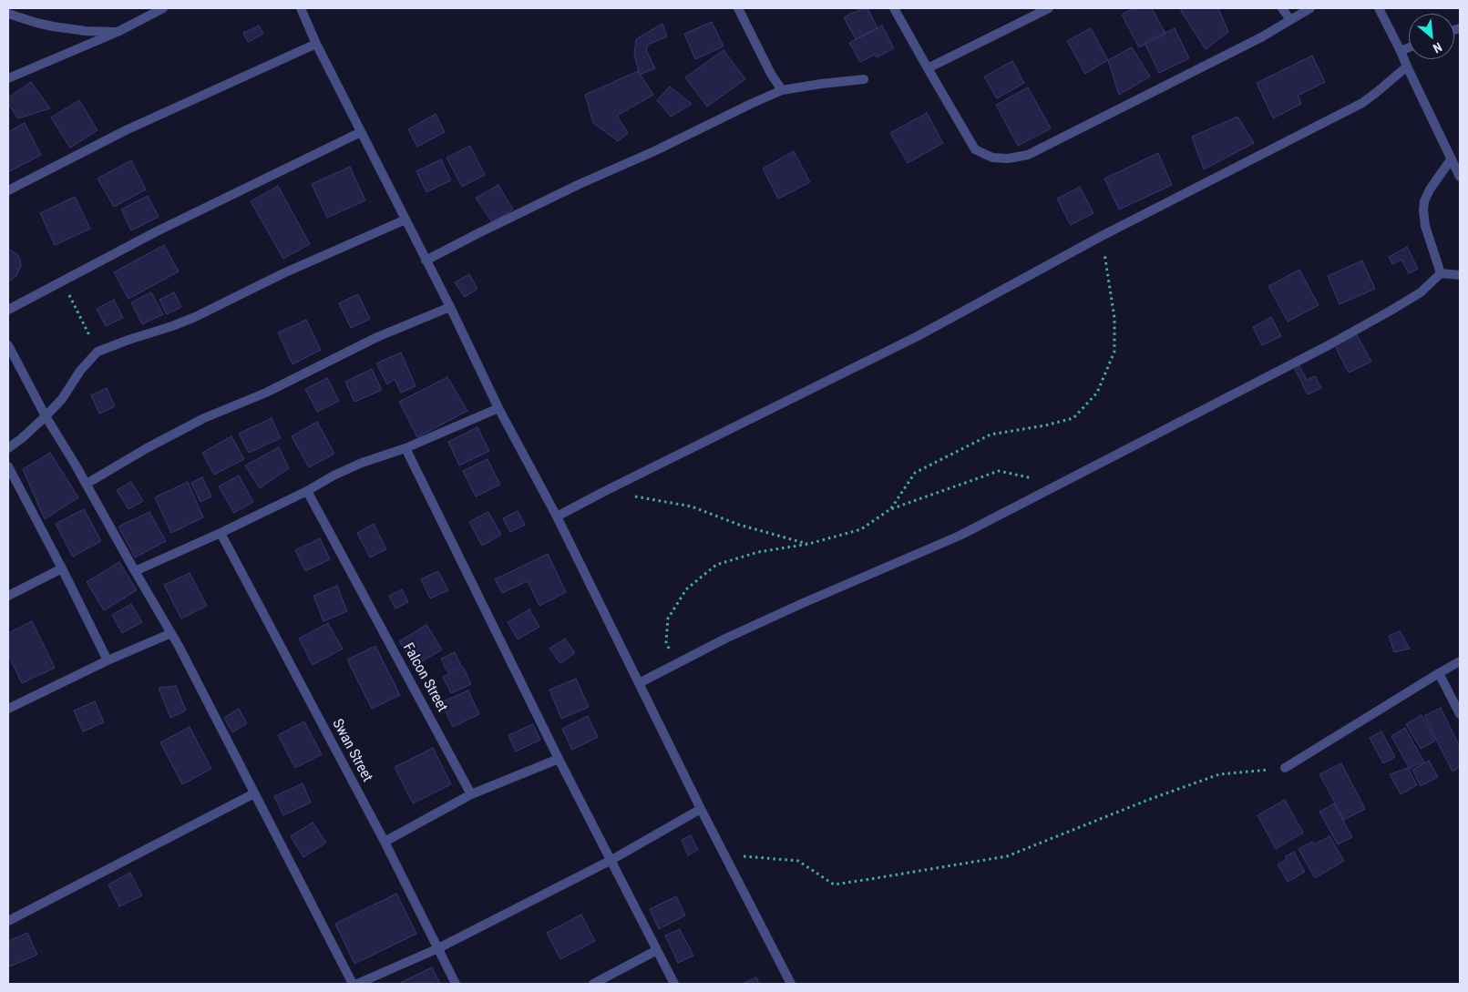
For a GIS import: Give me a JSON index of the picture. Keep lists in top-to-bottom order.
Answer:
{
  "streets": {
    "street": ["Falcon Street", "Swan Street"]
  },
  "north": "bottom right"
}
